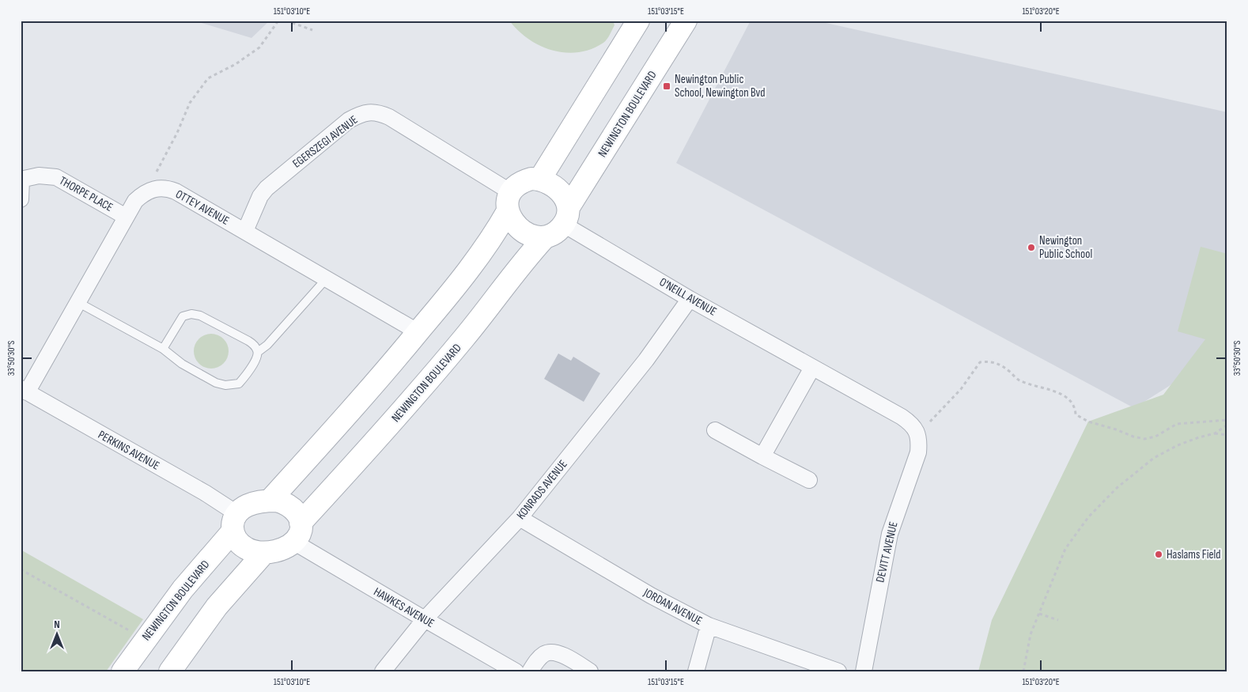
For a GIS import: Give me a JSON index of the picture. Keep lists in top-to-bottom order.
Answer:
{
  "streets": {
    "street": [
      "NEWINGTON BOULEVARD",
      "EGERSZEGI AVENUE",
      "THORPE PLACE",
      "OTTEY AVENUE",
      "O'NEILL AVENUE",
      "PERKINS AVENUE",
      "KONRADS AVENUE",
      "DEVITT AVENUE",
      "JORDAN AVENUE",
      "HAWKES AVENUE"
    ]
  },
  "crossings": [
    ["NEWINGTON BOULEVARD", "EGERSZEGI AVENUE"],
    ["NEWINGTON BOULEVARD", "O'NEILL AVENUE"],
    ["NEWINGTON BOULEVARD", "PERKINS AVENUE"],
    ["NEWINGTON BOULEVARD", "HAWKES AVENUE"],
    ["EGERSZEGI AVENUE", "OTTEY AVENUE"],
    ["EGERSZEGI AVENUE", "O'NEILL AVENUE"],
    ["O'NEILL AVENUE", "KONRADS AVENUE"],
    ["O'NEILL AVENUE", "DEVITT AVENUE"],
    ["PERKINS AVENUE", "HAWKES AVENUE"],
    ["KONRADS AVENUE", "JORDAN AVENUE"],
    ["KONRADS AVENUE", "HAWKES AVENUE"]
  ],
  "places": {
    "transit": ["Newington Public School, Newington Bvd"],
    "other": ["Newington Public School", "Haslams Field"]
  },
  "north": "top",
  "coordinates": [
    "151°03'10\"E",
    "151°03'15\"E",
    "151°03'20\"E",
    "33°50'30\"S"
  ]
}
